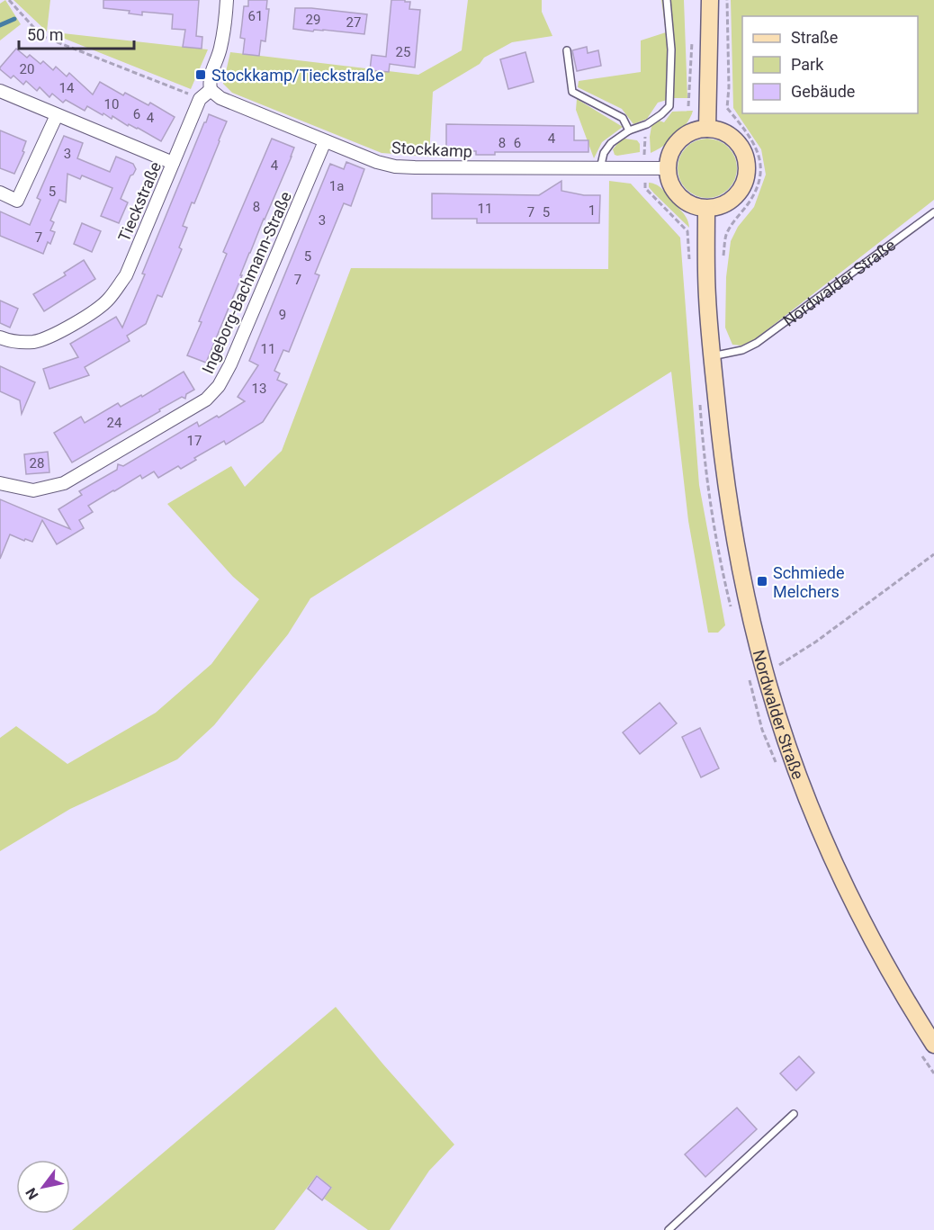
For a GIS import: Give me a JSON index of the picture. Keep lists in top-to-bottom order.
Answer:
{
  "streets": {
    "main road": ["Nordwalder Straße"],
    "street": ["Stockkamp", "Tieckstraße", "Ingeborg-Bachmann-Straße"]
  },
  "crossings": [
    ["Stockkamp", "Tieckstraße"],
    ["Stockkamp", "Ingeborg-Bachmann-Straße"],
    ["Stockkamp", "Nordwalder Straße"]
  ],
  "places": {
    "transit": ["Stockkamp/Tieckstraße", "Schmiede Melchers"]
  },
  "house_numbers": [
    "61",
    "29",
    "27",
    "25",
    "20",
    "14",
    "10",
    "6",
    "4",
    "4",
    "8",
    "6",
    "3",
    "4",
    "1a",
    "5",
    "8",
    "11",
    "1",
    "7",
    "5",
    "3",
    "7",
    "5",
    "7",
    "9",
    "11",
    "13",
    "24",
    "17",
    "28"
  ],
  "legend": ["Straße", "Park", "Gebäude"],
  "scale_bar": "50 m",
  "north": "bottom left"
}
